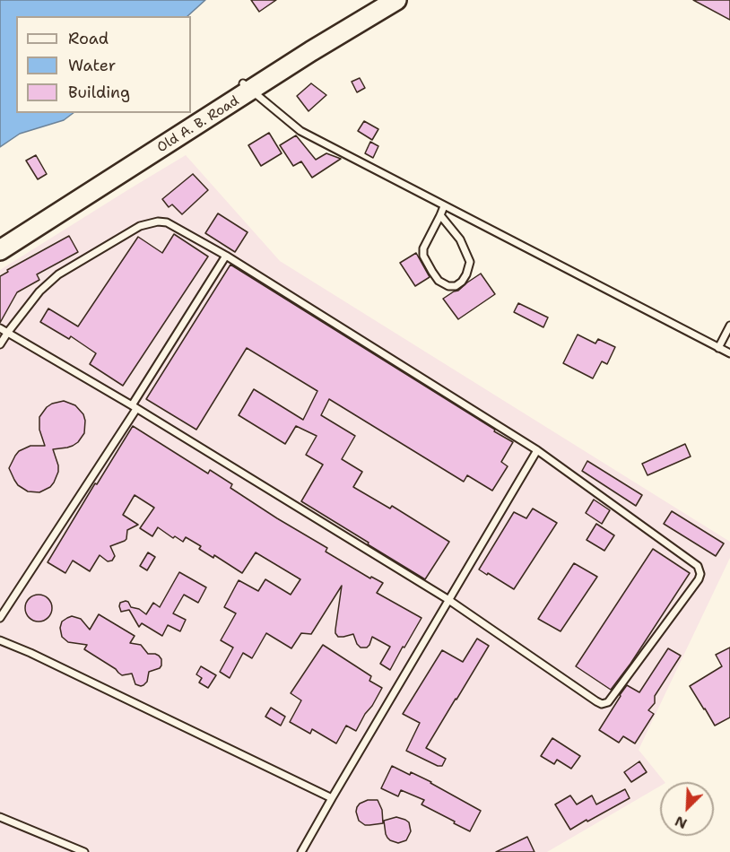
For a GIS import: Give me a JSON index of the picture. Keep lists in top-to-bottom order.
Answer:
{
  "streets": {
    "main road": ["Old A. B. Road"]
  },
  "legend": ["Road", "Water", "Building"],
  "north": "bottom left"
}
